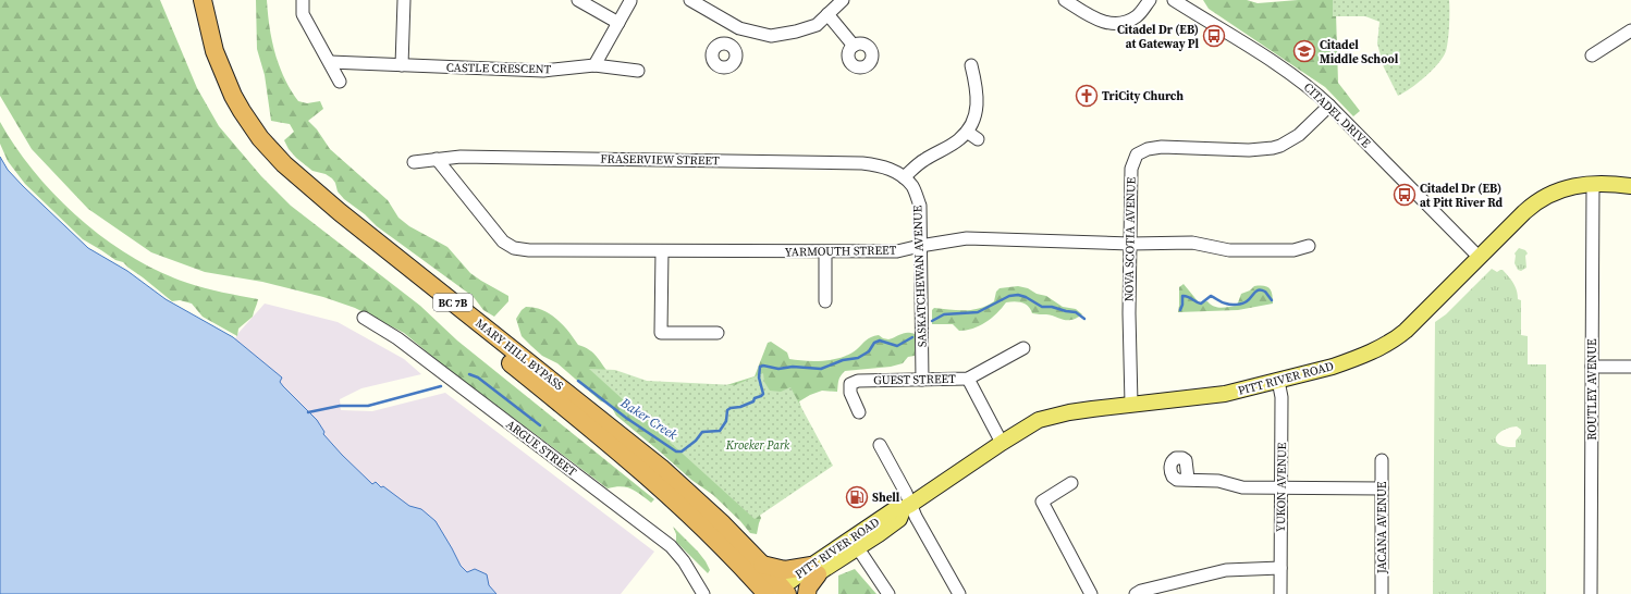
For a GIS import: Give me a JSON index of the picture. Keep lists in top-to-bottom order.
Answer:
{
  "streets": {
    "highway": ["BC 7B", "MARY HILL BYPASS"],
    "main road": ["PITT RIVER ROAD"],
    "street": [
      "CASTLE CRESCENT",
      "CITADEL DRIVE",
      "FRASERVIEW STREET",
      "NOVA SCOTIA AVENUE",
      "YARMOUTH STREET",
      "SASKATCHEWAN AVENUE",
      "GUEST STREET",
      "ROUTLEY AVENUE",
      "ARGUE STREET",
      "YUKON AVENUE",
      "JACANA AVENUE"
    ]
  },
  "crossings": [
    ["CITADEL DRIVE", "NOVA SCOTIA AVENUE"],
    ["CITADEL DRIVE", "PITT RIVER ROAD"],
    ["FRASERVIEW STREET", "YARMOUTH STREET"],
    ["FRASERVIEW STREET", "SASKATCHEWAN AVENUE"],
    ["NOVA SCOTIA AVENUE", "YARMOUTH STREET"],
    ["NOVA SCOTIA AVENUE", "PITT RIVER ROAD"],
    ["YARMOUTH STREET", "SASKATCHEWAN AVENUE"],
    ["SASKATCHEWAN AVENUE", "GUEST STREET"],
    ["MARY HILL BYPASS", "PITT RIVER ROAD"],
    ["PITT RIVER ROAD", "ROUTLEY AVENUE"],
    ["PITT RIVER ROAD", "YUKON AVENUE"]
  ],
  "water": ["Baker Creek"],
  "parks": ["Kroeker Park"],
  "places": {
    "bus stop": ["Citadel Dr (EB) at Gateway Pl", "Citadel Dr (EB) at Pitt River Rd"],
    "school or university": ["Citadel Middle School"],
    "church": ["TriCity Church"],
    "fuel station": ["Shell"]
  }
}
